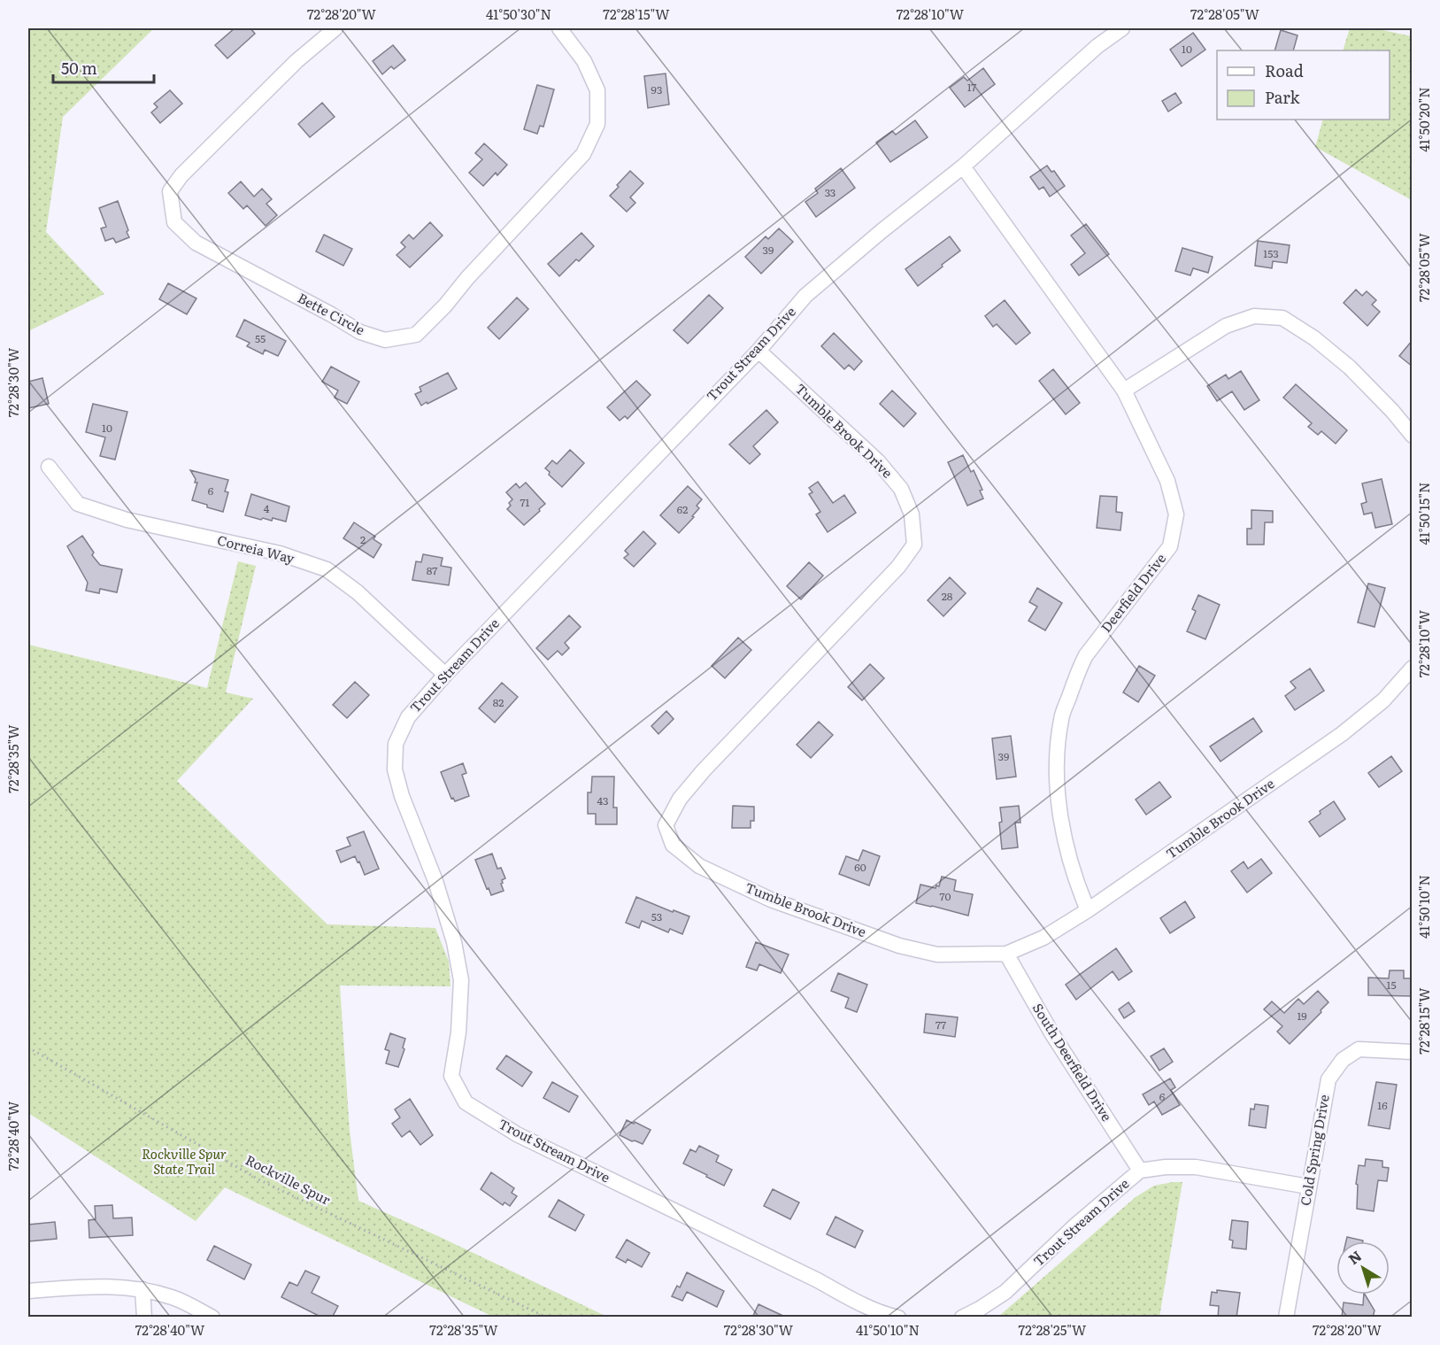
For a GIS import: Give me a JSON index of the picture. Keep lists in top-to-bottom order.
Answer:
{
  "streets": {
    "street": [
      "Bette Circle",
      "Trout Stream Drive",
      "Tumble Brook Drive",
      "Correia Way",
      "Deerfield Drive",
      "South Deerfield Drive",
      "Cold Spring Drive"
    ],
    "path": ["Rockville Spur"]
  },
  "crossings": [
    ["Trout Stream Drive", "Tumble Brook Drive"],
    ["Trout Stream Drive", "Correia Way"],
    ["Trout Stream Drive", "Deerfield Drive"],
    ["Trout Stream Drive", "South Deerfield Drive"],
    ["Trout Stream Drive", "Cold Spring Drive"],
    ["Tumble Brook Drive", "Deerfield Drive"],
    ["Tumble Brook Drive", "South Deerfield Drive"]
  ],
  "parks": ["Rockville Spur State Trail"],
  "house_numbers": [
    "10",
    "17",
    "93",
    "33",
    "39",
    "153",
    "55",
    "10",
    "6",
    "71",
    "4",
    "62",
    "2",
    "87",
    "28",
    "82",
    "39",
    "43",
    "60",
    "70",
    "53",
    "15",
    "19",
    "77",
    "6",
    "16"
  ],
  "legend": ["Road", "Park"],
  "scale_bar": "50 m",
  "north": "top left",
  "coordinates": [
    "72°28'20\"W",
    "41°50'30\"N",
    "72°28'15\"W",
    "72°28'10\"W",
    "72°28'05\"W",
    "41°50'20\"N",
    "72°28'30\"W",
    "41°50'15\"N",
    "72°28'35\"W",
    "41°50'10\"N",
    "72°28'40\"W",
    "72°28'25\"W"
  ]
}
